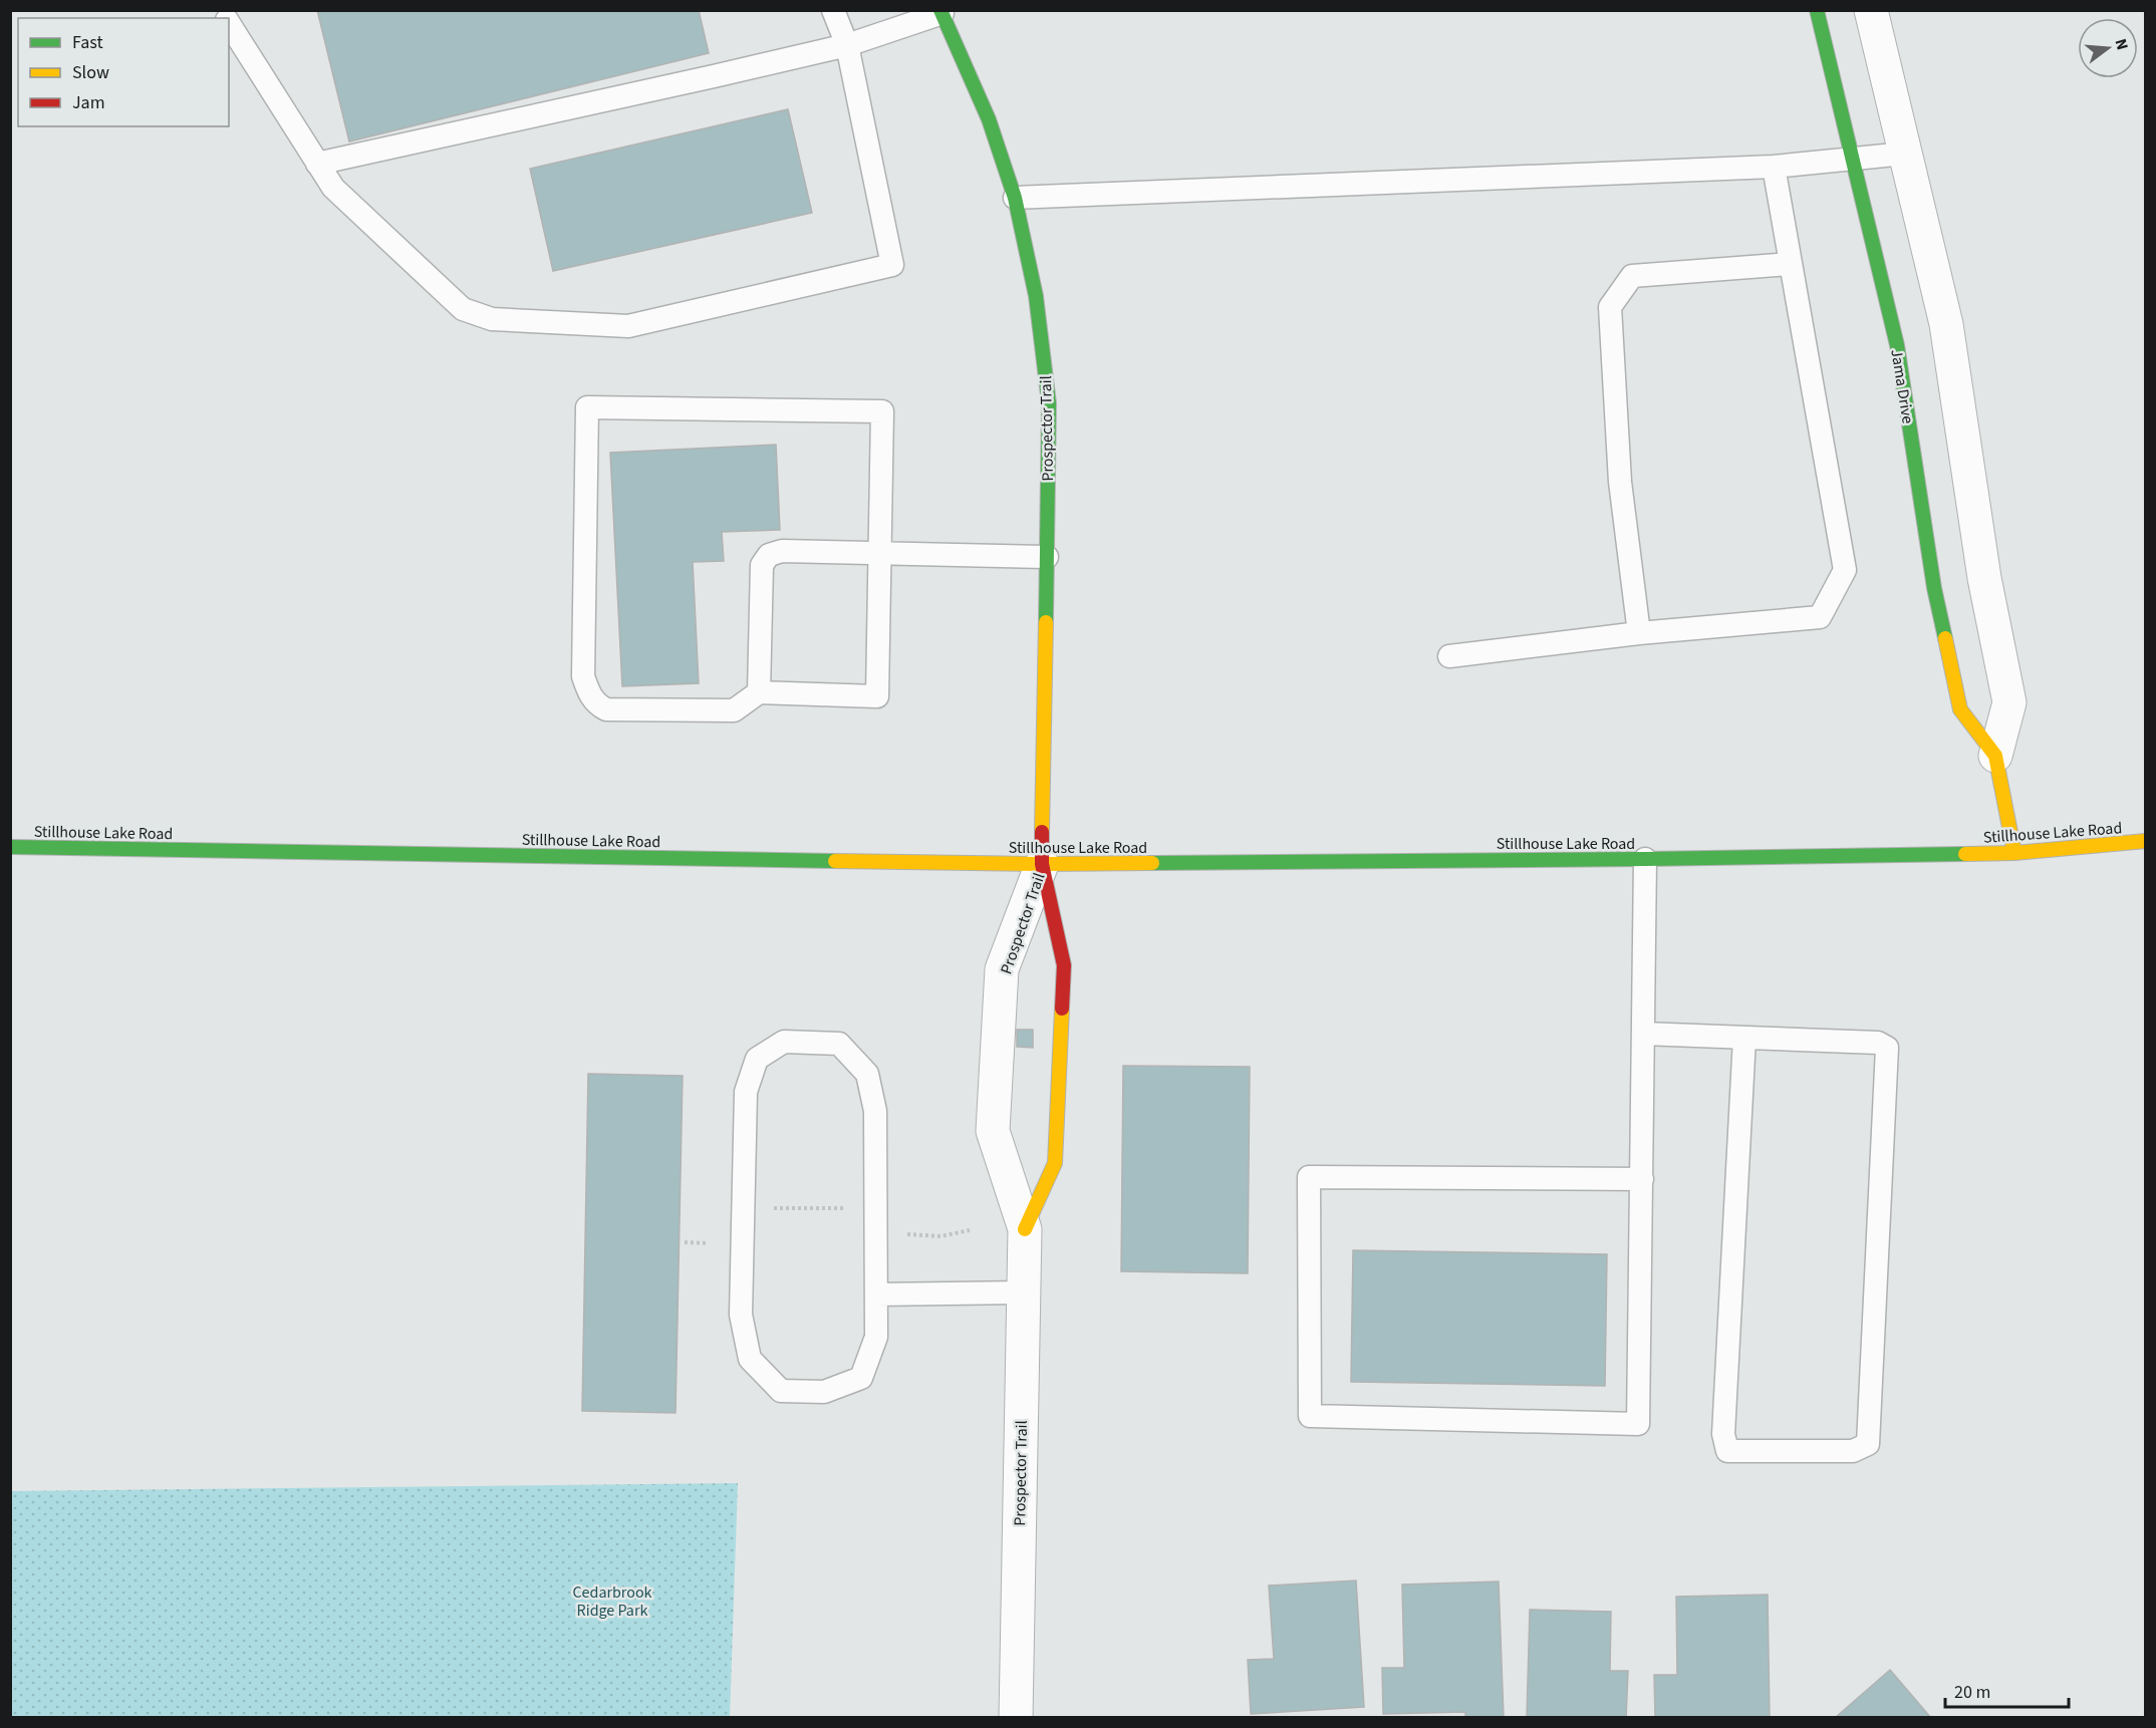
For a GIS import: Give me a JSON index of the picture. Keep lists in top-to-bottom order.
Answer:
{
  "streets": {
    "street": ["Jama Drive", "Prospector Trail", "Stillhouse Lake Road"]
  },
  "crossings": [
    ["Jama Drive", "Stillhouse Lake Road"],
    ["Prospector Trail", "Stillhouse Lake Road"]
  ],
  "parks": ["Cedarbrook Ridge Park"],
  "legend": ["Fast", "Slow", "Jam"],
  "scale_bar": "20 m",
  "north": "right"
}
